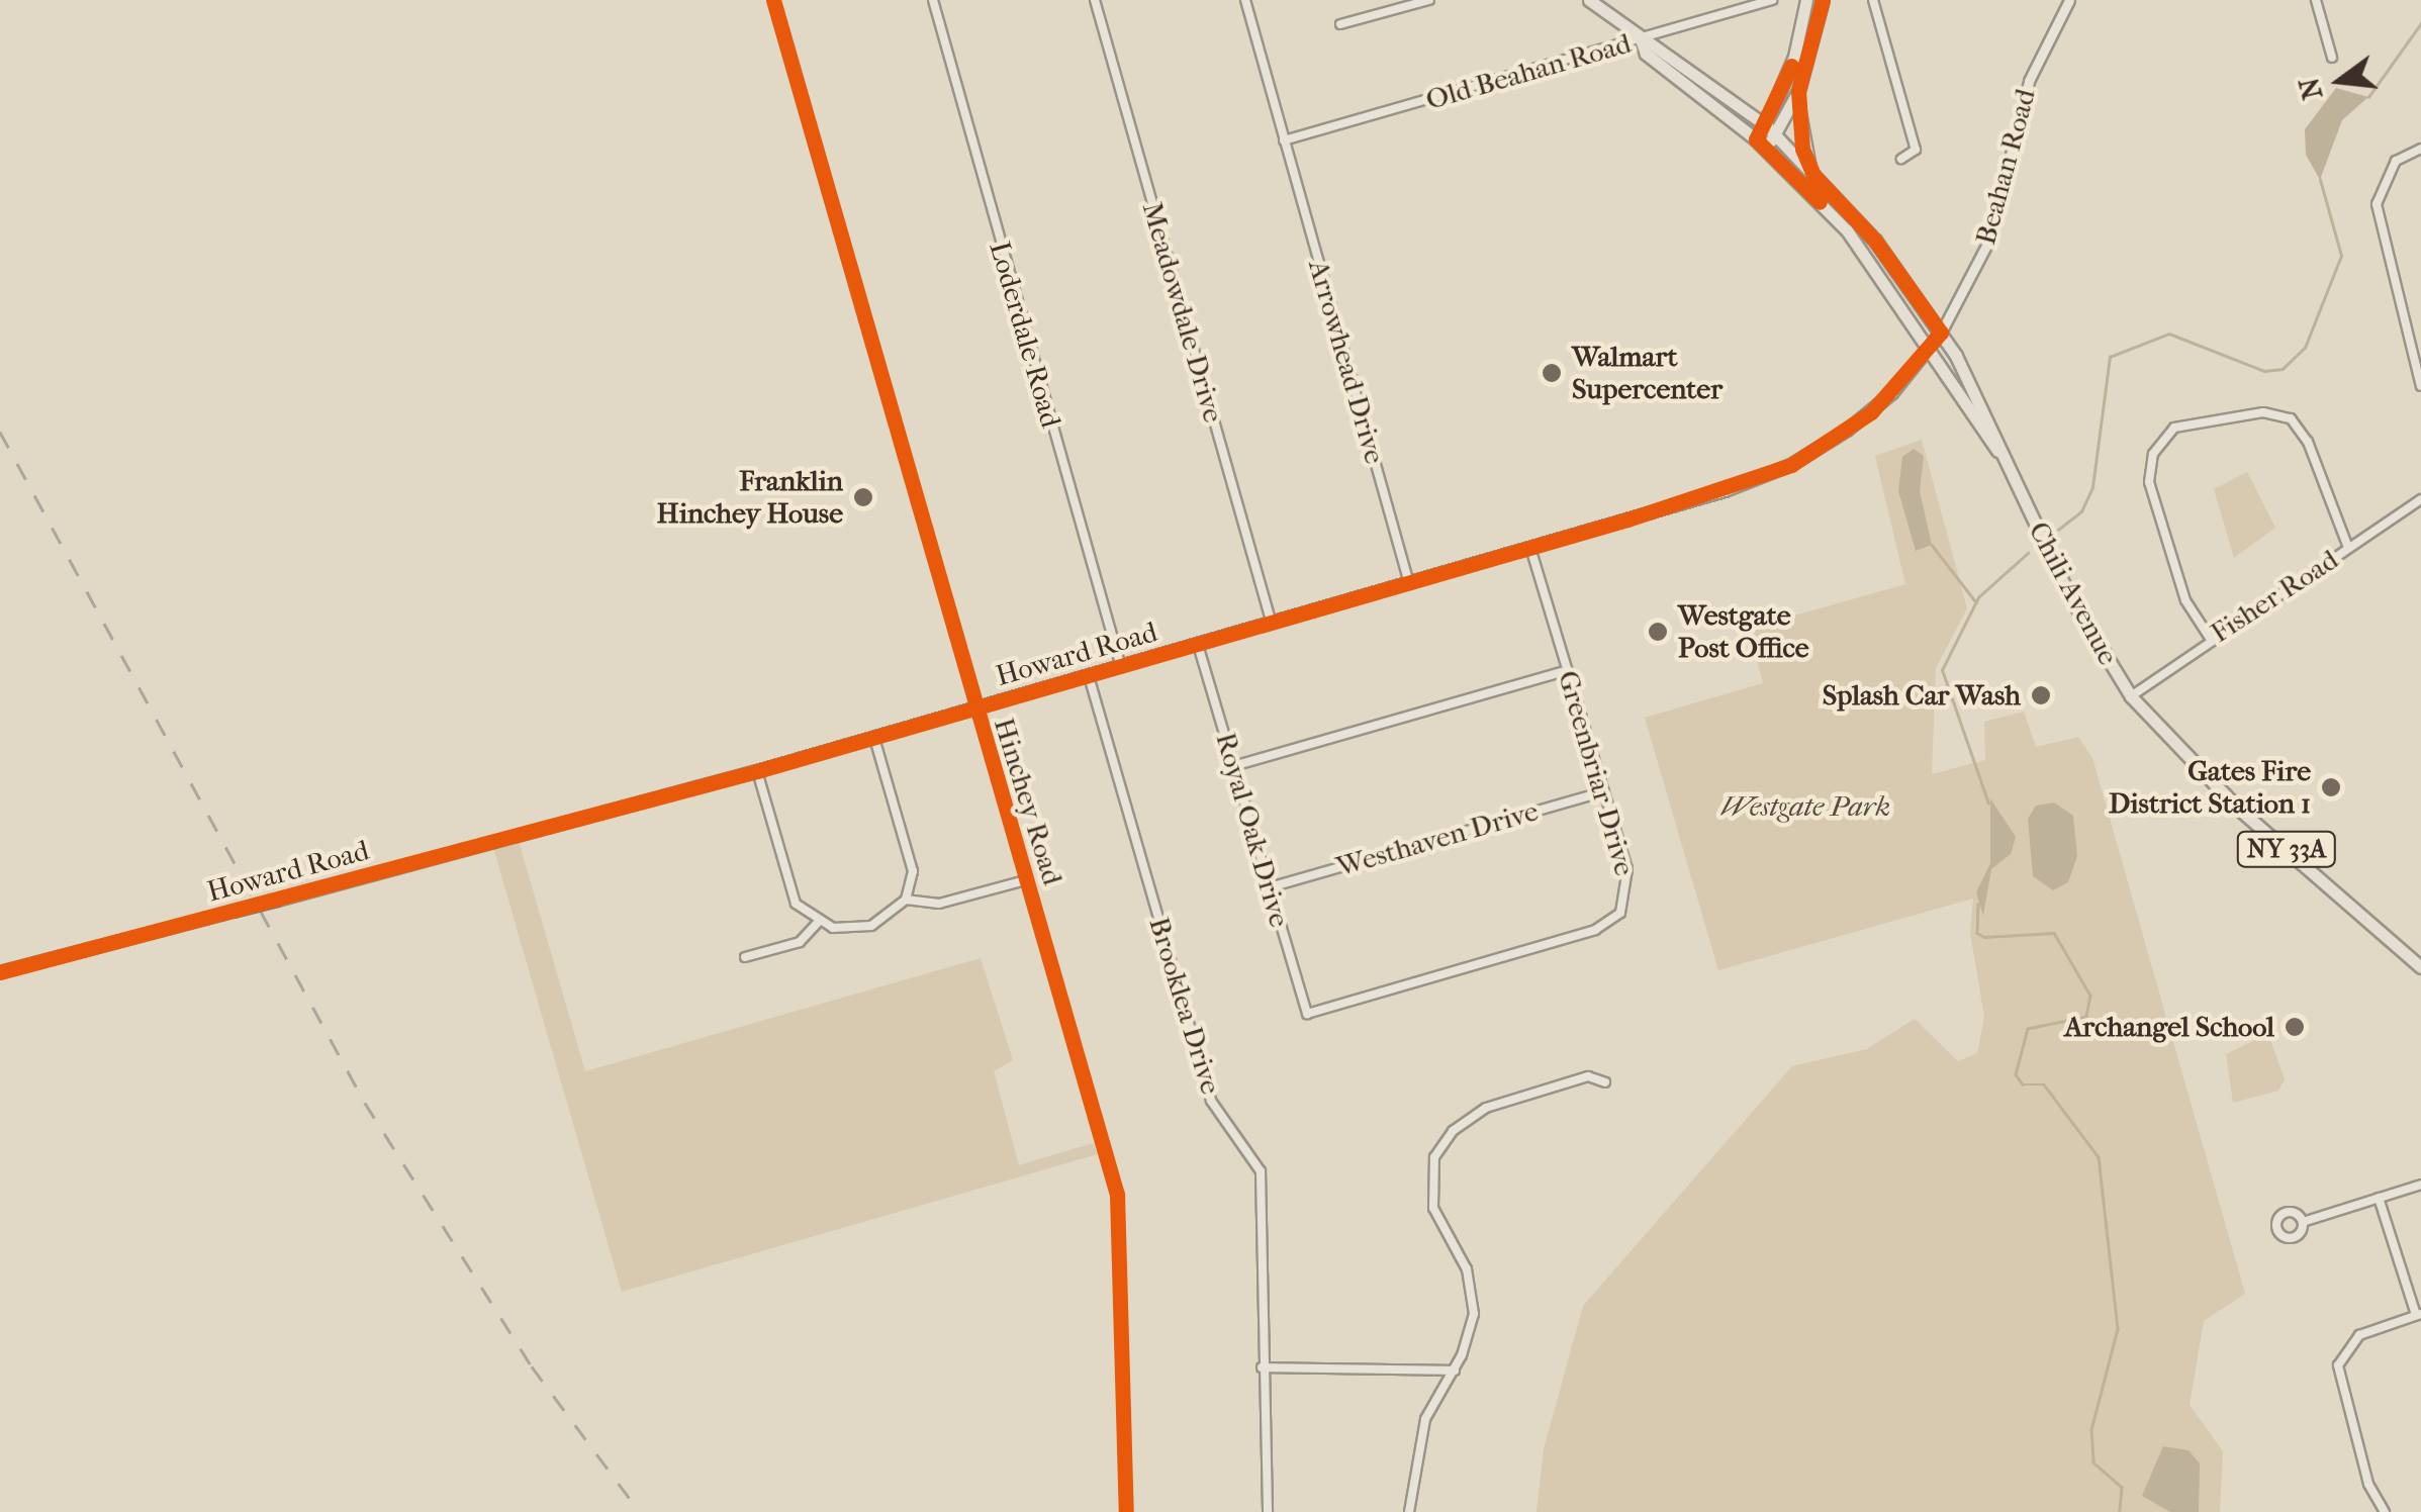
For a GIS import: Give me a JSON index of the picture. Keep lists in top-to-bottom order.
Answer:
{
  "streets": {
    "main road": ["Chili Avenue", "Howard Road", "NY 33A"],
    "street": [
      "Old Beahan Road",
      "Beahan Road",
      "Meadowdale Drive",
      "Loderdale Road",
      "Arrowhead Drive",
      "Fisher Road",
      "Greenbriar Drive",
      "Hinchey Road",
      "Royal Oak Drive",
      "Westhaven Drive",
      "Brooklea Drive"
    ]
  },
  "crossings": [
    ["Old Beahan Road", "Arrowhead Drive"],
    ["Old Beahan Road", "Chili Avenue"],
    ["Beahan Road", "Chili Avenue"],
    ["Beahan Road", "Howard Road"],
    ["Meadowdale Drive", "Howard Road"],
    ["Loderdale Road", "Howard Road"],
    ["Arrowhead Drive", "Howard Road"],
    ["Chili Avenue", "Fisher Road"],
    ["Chili Avenue", "Howard Road"],
    ["Howard Road", "Greenbriar Drive"],
    ["Howard Road", "Hinchey Road"],
    ["Howard Road", "Royal Oak Drive"],
    ["Howard Road", "Brooklea Drive"],
    ["Greenbriar Drive", "Royal Oak Drive"],
    ["Greenbriar Drive", "Westhaven Drive"],
    ["Royal Oak Drive", "Westhaven Drive"]
  ],
  "parks": ["Westgate Park"],
  "places": [
    "Walmart Supercenter",
    "Franklin Hinchey House",
    "Westgate Post Office",
    "Splash Car Wash",
    "Gates Fire District Station 1",
    "Archangel School"
  ],
  "north": "left"
}
